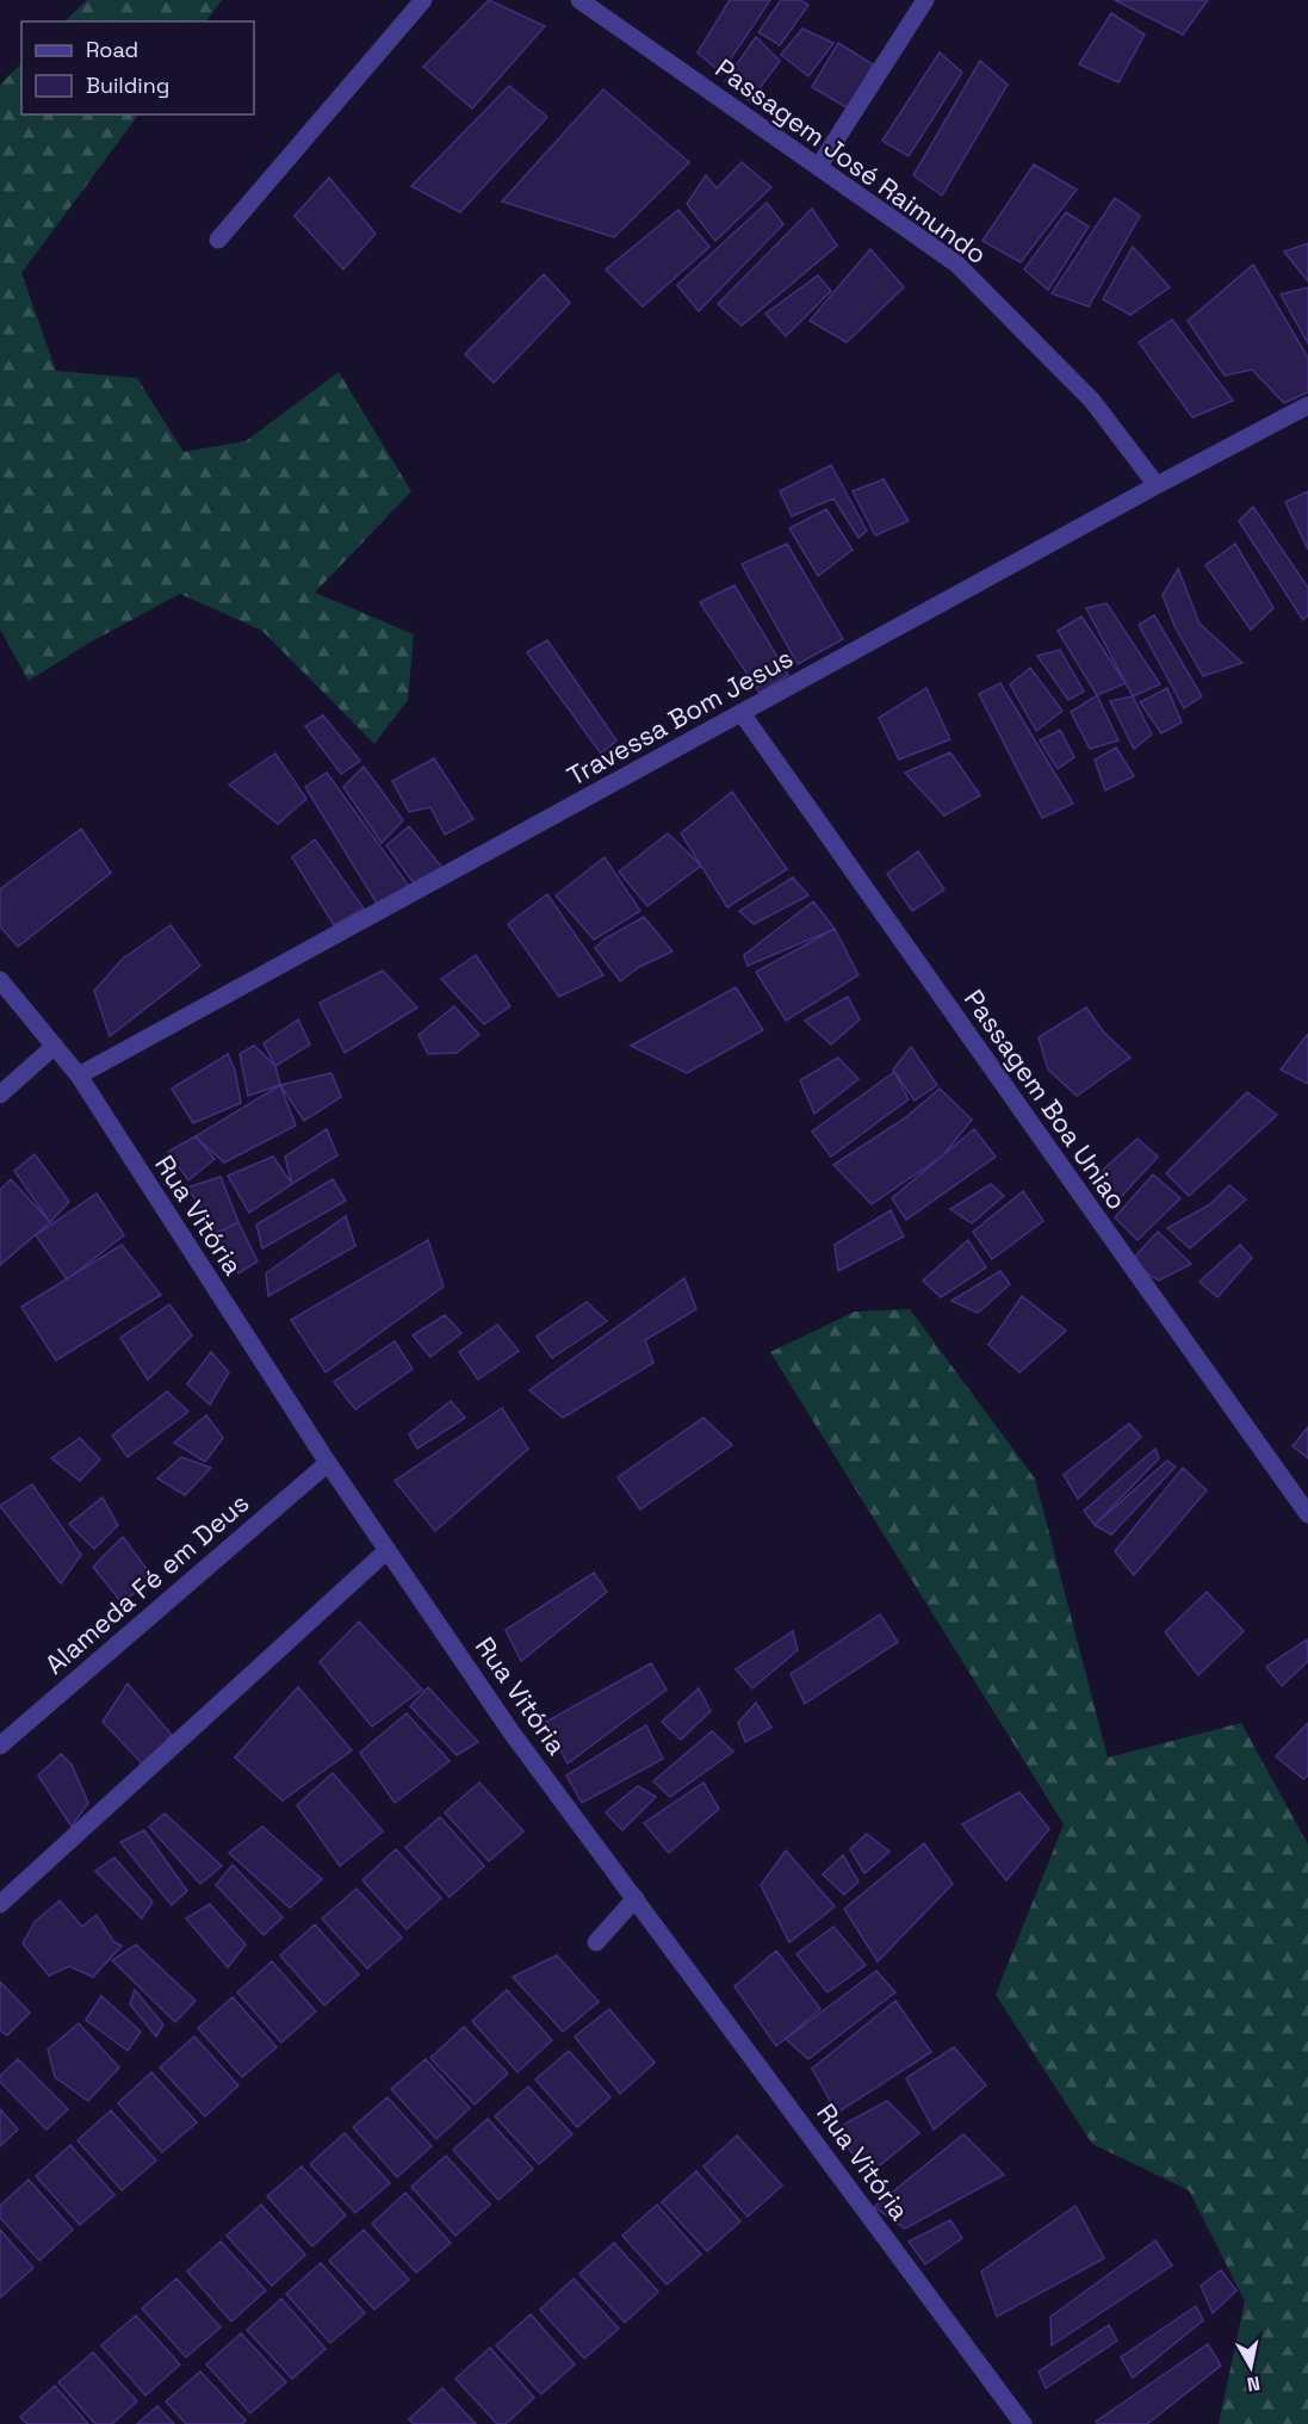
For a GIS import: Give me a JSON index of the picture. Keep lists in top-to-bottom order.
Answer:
{
  "streets": {
    "street": [
      "Passagem José Raimundo",
      "Travessa Bom Jesus",
      "Passagem Boa Uniao",
      "Rua Vitória",
      "Alameda Fé em Deus"
    ]
  },
  "crossings": [
    ["Passagem José Raimundo", "Travessa Bom Jesus"],
    ["Travessa Bom Jesus", "Passagem Boa Uniao"],
    ["Travessa Bom Jesus", "Rua Vitória"],
    ["Rua Vitória", "Alameda Fé em Deus"]
  ],
  "legend": ["Road", "Building"],
  "north": "bottom"
}
